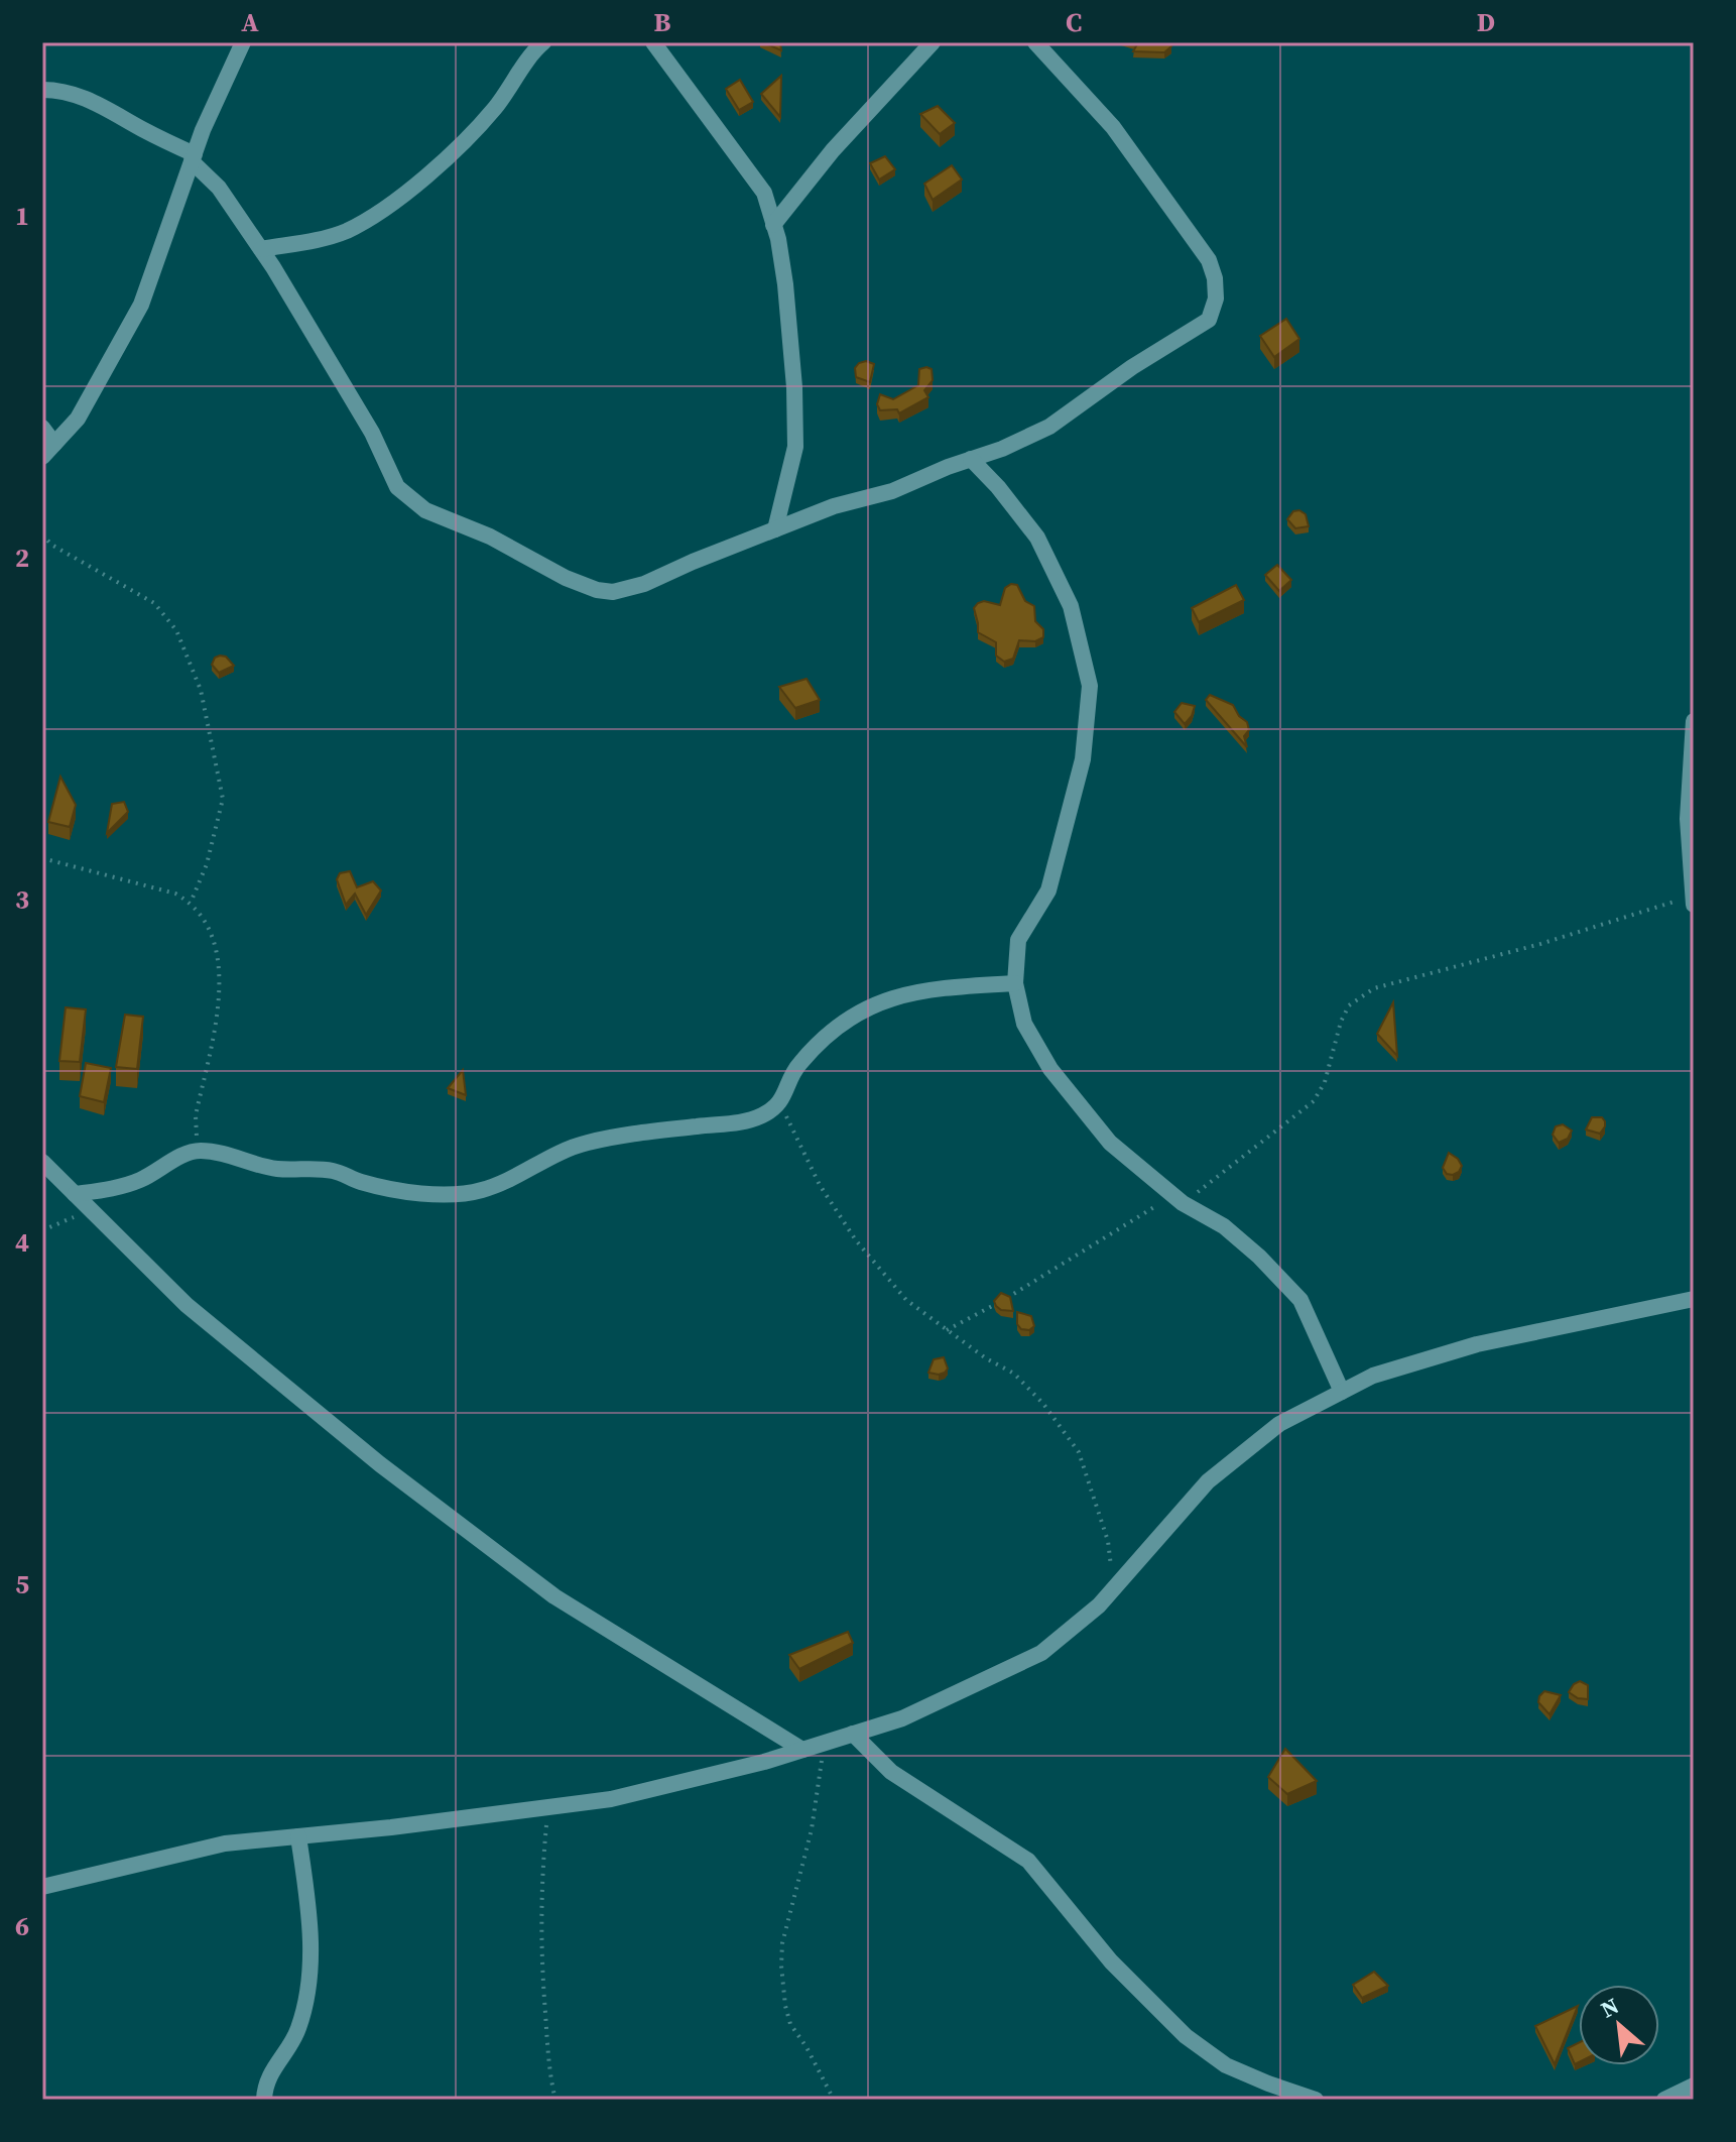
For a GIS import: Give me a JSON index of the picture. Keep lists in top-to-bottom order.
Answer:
{
  "north": "top left",
  "grid": {
    "columns": [
      "A",
      "B",
      "C",
      "D"
    ],
    "rows": [
      "1",
      "2",
      "3",
      "4",
      "5",
      "6"
    ]
  }
}
